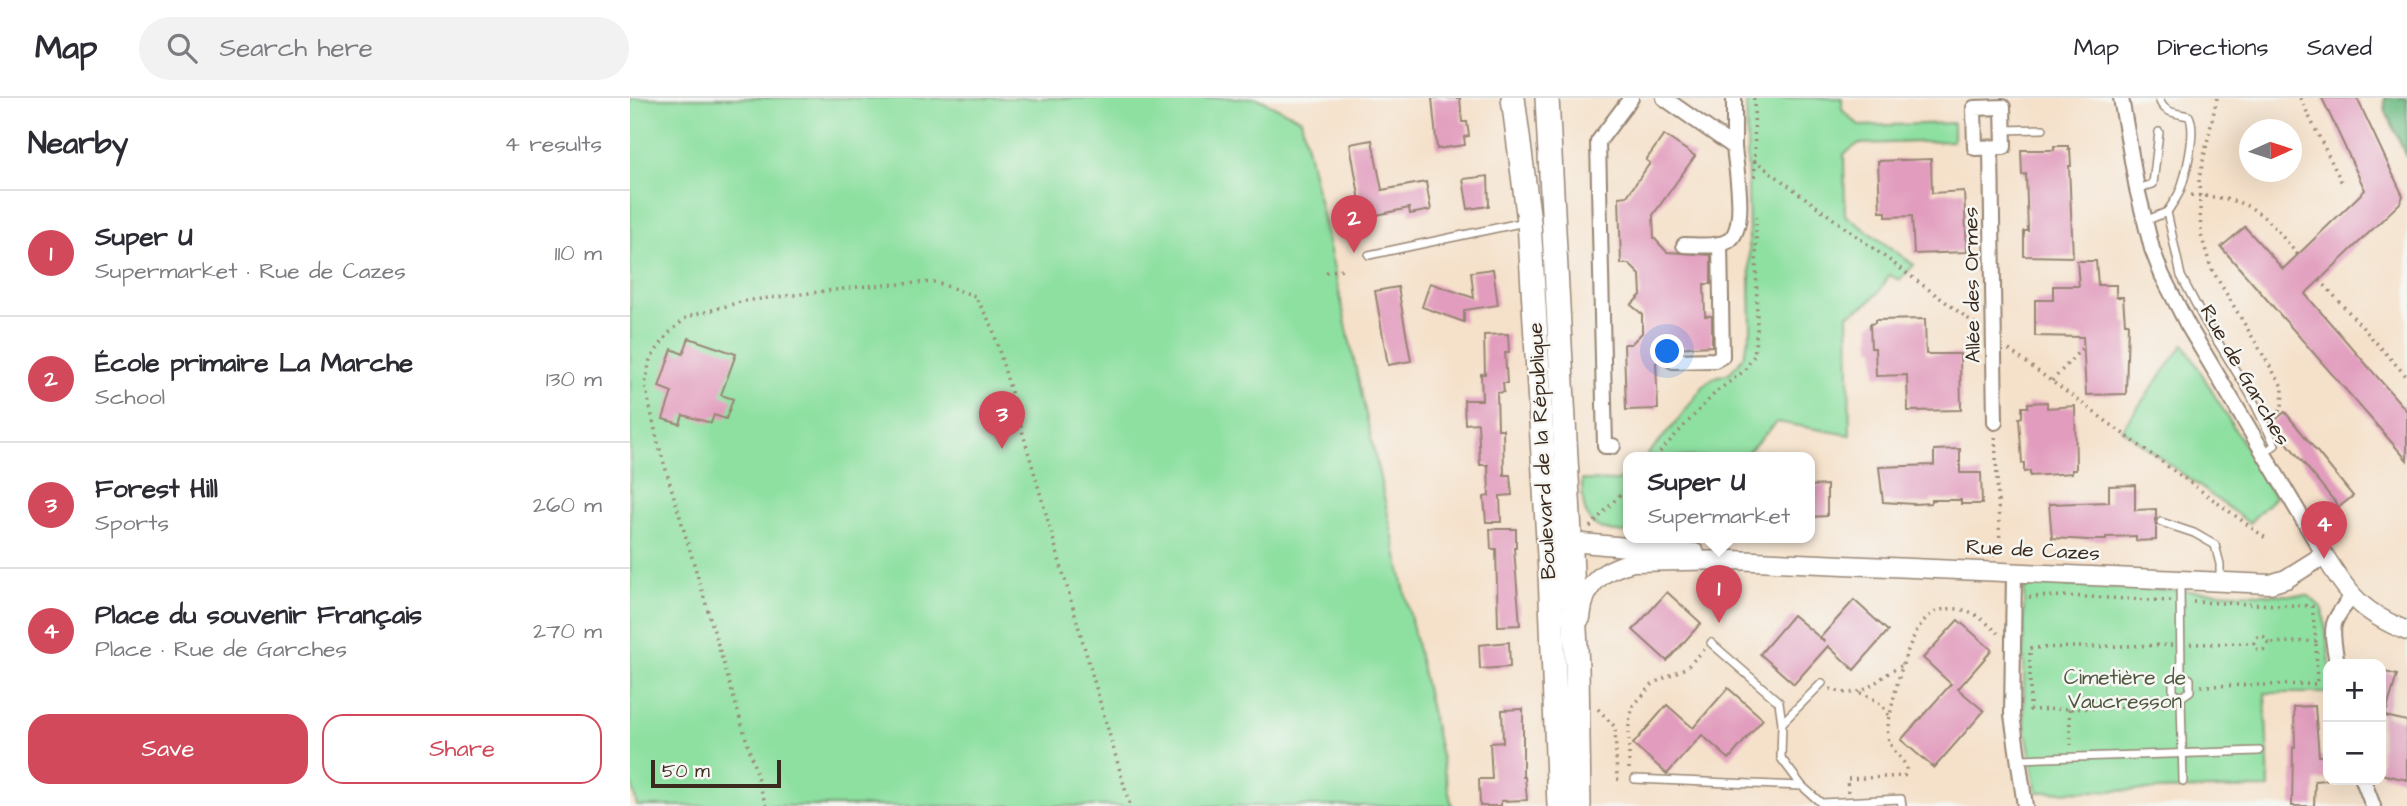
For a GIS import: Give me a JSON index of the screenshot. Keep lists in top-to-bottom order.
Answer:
{
  "streets": {
    "main road": ["Boulevard de la République"],
    "street": ["Allée des Ormes", "Rue de Garches", "Rue de Cazes"]
  },
  "crossings": [
    ["Rue de Garches", "Rue de Cazes"],
    ["Boulevard de la République", "Rue de Cazes"]
  ],
  "parks": ["Cimetière de Vaucresson"],
  "scale_bar": "50 m",
  "north": "right",
  "page": {
    "header": "Map",
    "search": "Search here",
    "nav": ["Map", "Directions", "Saved"],
    "heading": ["Nearby", "4 results"],
    "list": [
      {
        "mark": "1",
        "name": "Super U",
        "note": "Supermarket · Rue de Cazes",
        "value": "110 m"
      },
      {
        "mark": "2",
        "name": "École primaire La Marche",
        "note": "School",
        "value": "130 m"
      },
      {
        "mark": "3",
        "name": "Forest Hill",
        "note": "Sports",
        "value": "260 m"
      },
      {
        "mark": "4",
        "name": "Place du souvenir Français",
        "note": "Place · Rue de Garches",
        "value": "270 m"
      }
    ],
    "pins": [
      "2",
      "3",
      "4",
      "1"
    ],
    "popup": ["Super U", "Supermarket"],
    "map_buttons": ["+", "−"],
    "buttons": ["Save", "Share"],
    "scale": "50 m"
  }
}
